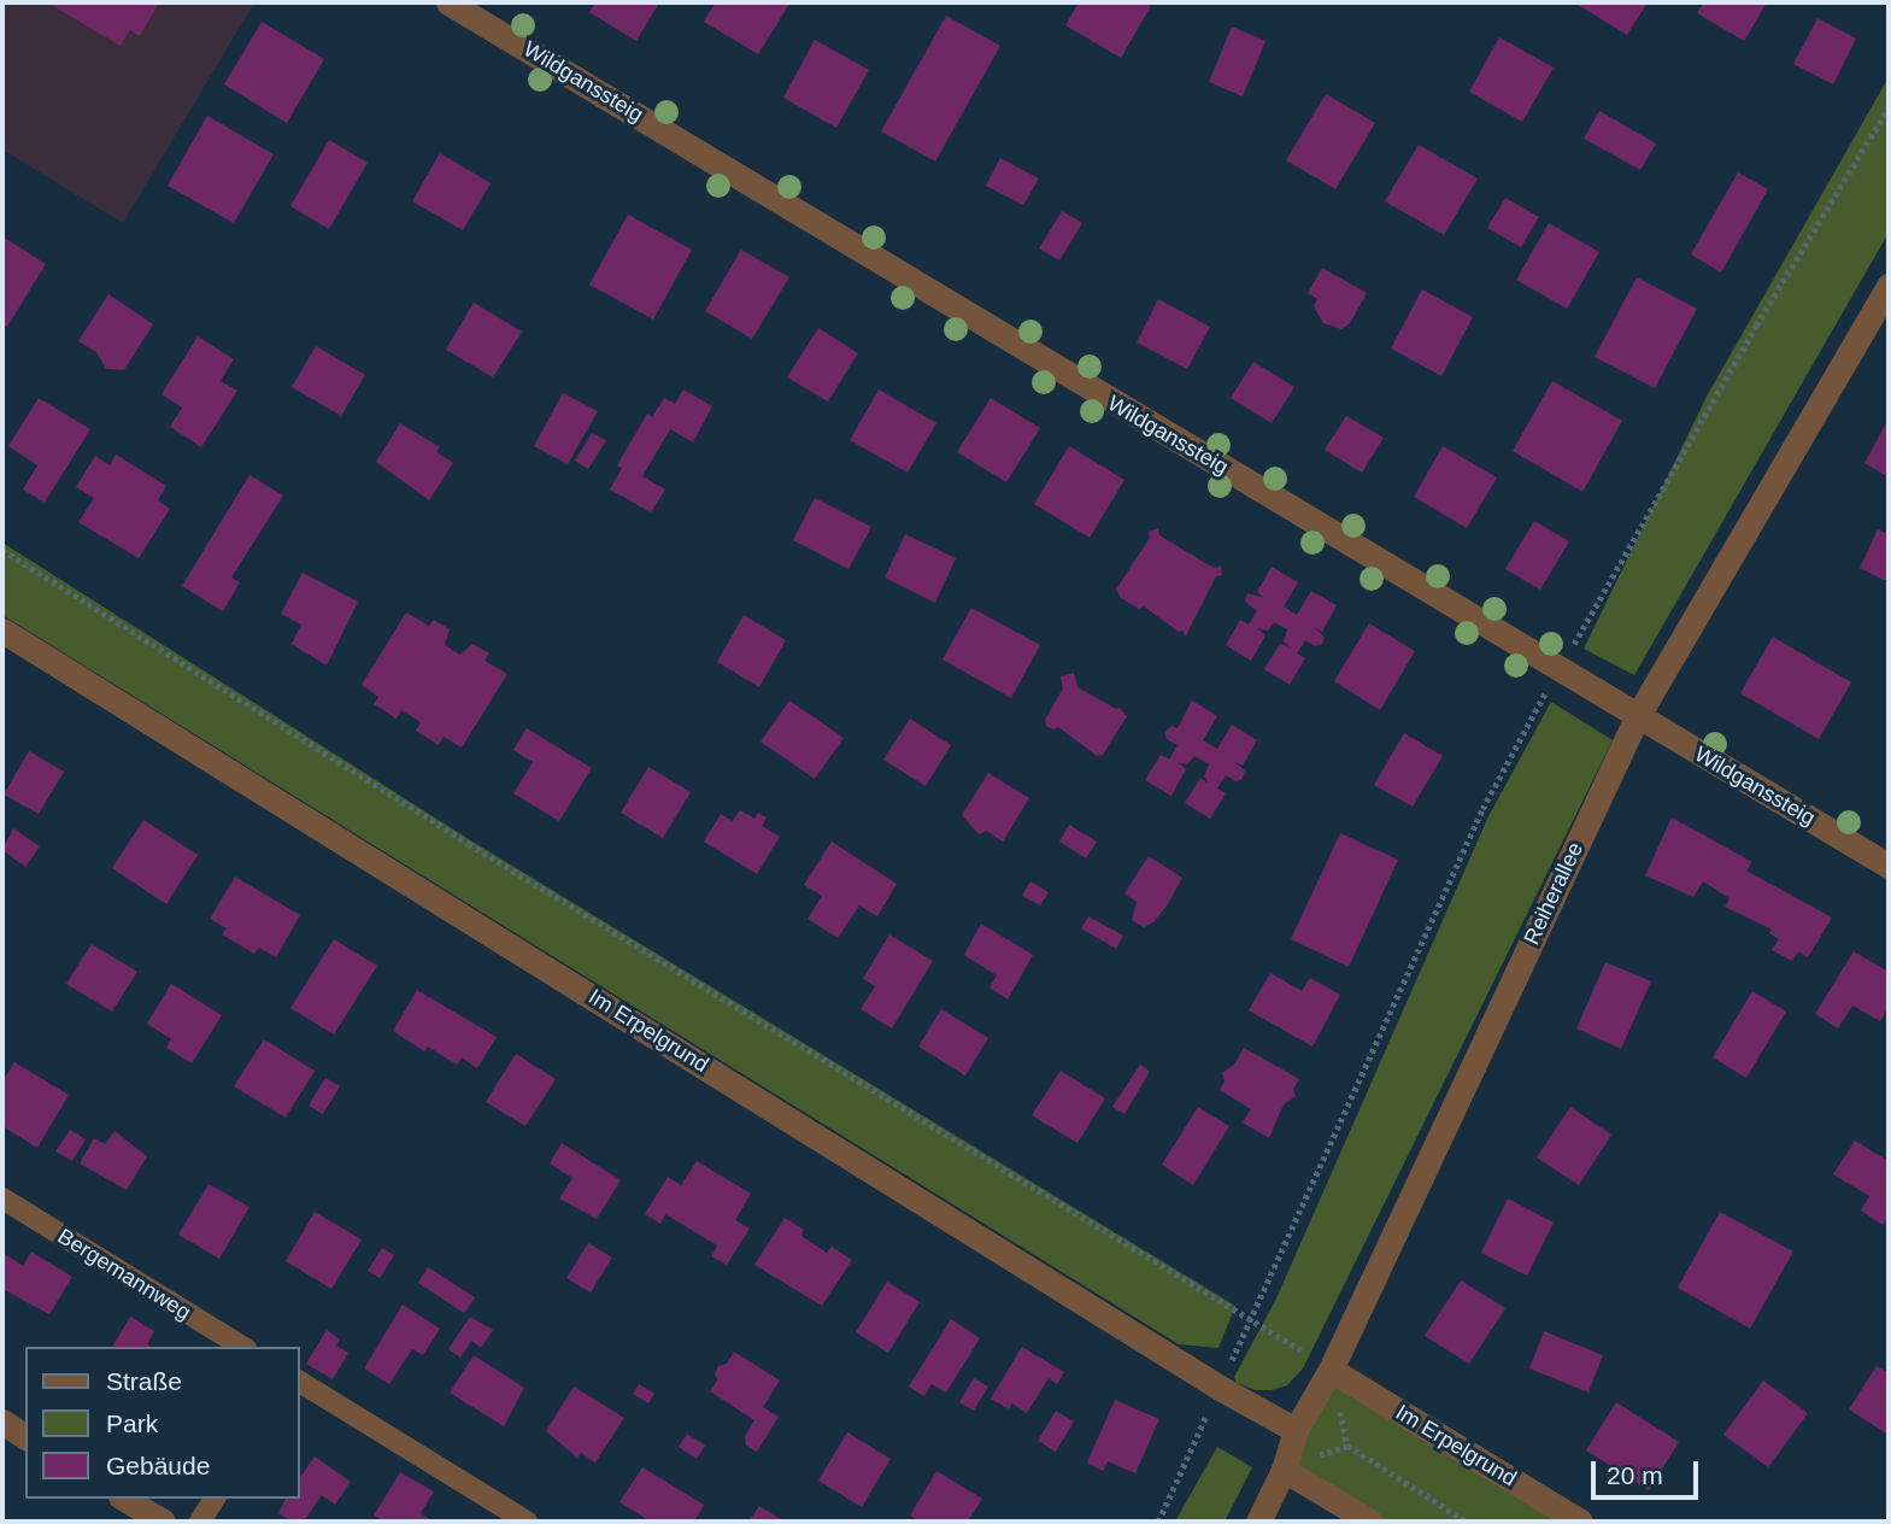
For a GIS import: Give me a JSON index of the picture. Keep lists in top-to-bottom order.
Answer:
{
  "streets": {
    "street": ["Wildganssteig", "Reiherallee", "Im Erpelgrund"],
    "lane": ["Bergemannweg"]
  },
  "crossings": [
    ["Wildganssteig", "Reiherallee"],
    ["Reiherallee", "Im Erpelgrund"]
  ],
  "legend": ["Straße", "Park", "Gebäude"],
  "scale_bar": "20 m"
}
